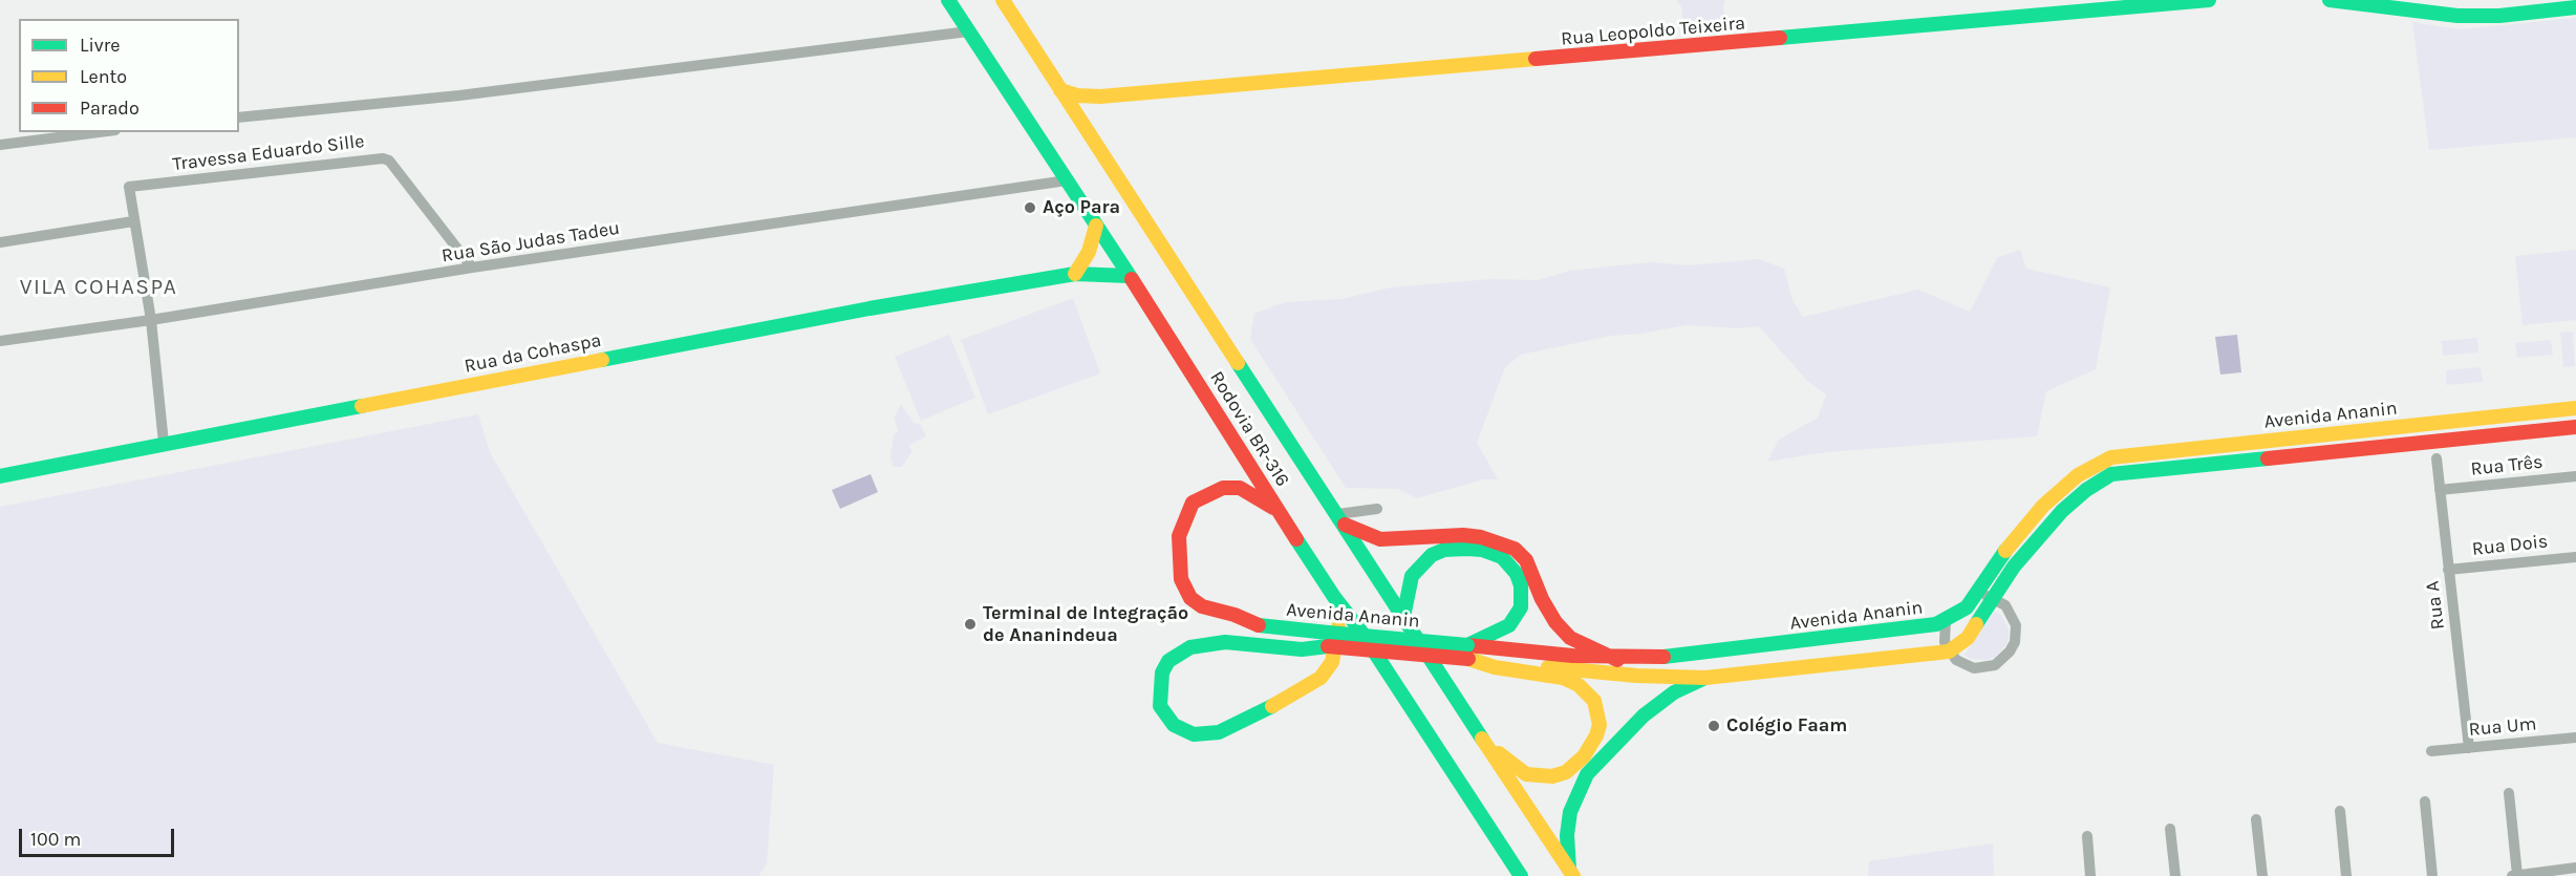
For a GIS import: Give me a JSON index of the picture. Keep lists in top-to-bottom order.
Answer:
{
  "streets": {
    "main road": [
      "Rua Leopoldo Teixeira",
      "Rua da Cohaspa",
      "Avenida Ananin",
      "Rodovia BR-316"
    ],
    "street": [
      "Travessa Eduardo Sille",
      "Rua São Judas Tadeu",
      "Rua Três",
      "Rua Dois",
      "Rua A",
      "Rua Um"
    ]
  },
  "crossings": [
    ["Rua Leopoldo Teixeira", "Rodovia BR-316"],
    ["Travessa Eduardo Sille", "Rua São Judas Tadeu"],
    ["Rua São Judas Tadeu", "Rodovia BR-316"],
    ["Rua da Cohaspa", "Rodovia BR-316"],
    ["Avenida Ananin", "Rodovia BR-316"],
    ["Rua Três", "Rua A"],
    ["Rua Dois", "Rua A"],
    ["Rua A", "Rua Um"]
  ],
  "districts": ["VILA COHASPA"],
  "places": ["Aço Para", "Terminal de Integração de Ananindeua", "Colégio Faam"],
  "legend": ["Livre", "Lento", "Parado"],
  "scale_bar": "100 m"
}
